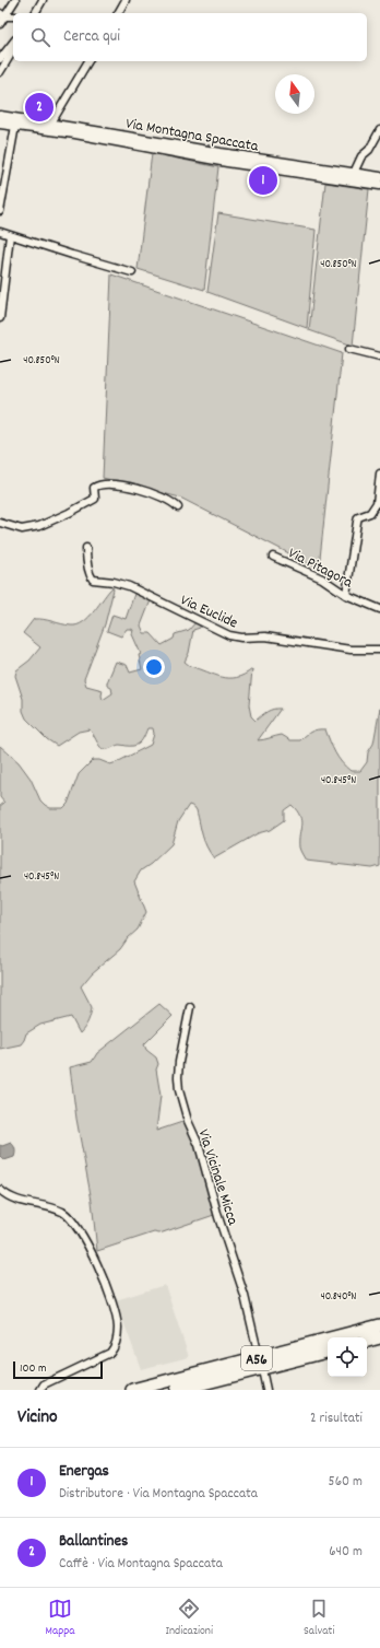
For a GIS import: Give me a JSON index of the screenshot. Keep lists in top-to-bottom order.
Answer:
{
  "streets": {
    "highway": ["A56"],
    "main road": ["Via Montagna Spaccata"],
    "street": ["Via Pitagora", "Via Euclide", "Via Vicinale Micca"]
  },
  "scale_bar": "100 m",
  "north": "top",
  "page": {
    "search": "Cerca qui",
    "pins": ["2", "1"],
    "scale": "100 m",
    "heading": ["Vicino", "2 risultati"],
    "list": [
      {
        "mark": "1",
        "name": "Energas",
        "note": "Distributore · Via Montagna Spaccata",
        "value": "560 m"
      },
      {
        "mark": "2",
        "name": "Ballantines",
        "note": "Caffè · Via Montagna Spaccata",
        "value": "640 m"
      }
    ],
    "nav": ["Mappa", "Indicazioni", "Salvati"]
  },
  "coordinates": ["40.850°N", "40.845°N", "40.840°N"]
}
